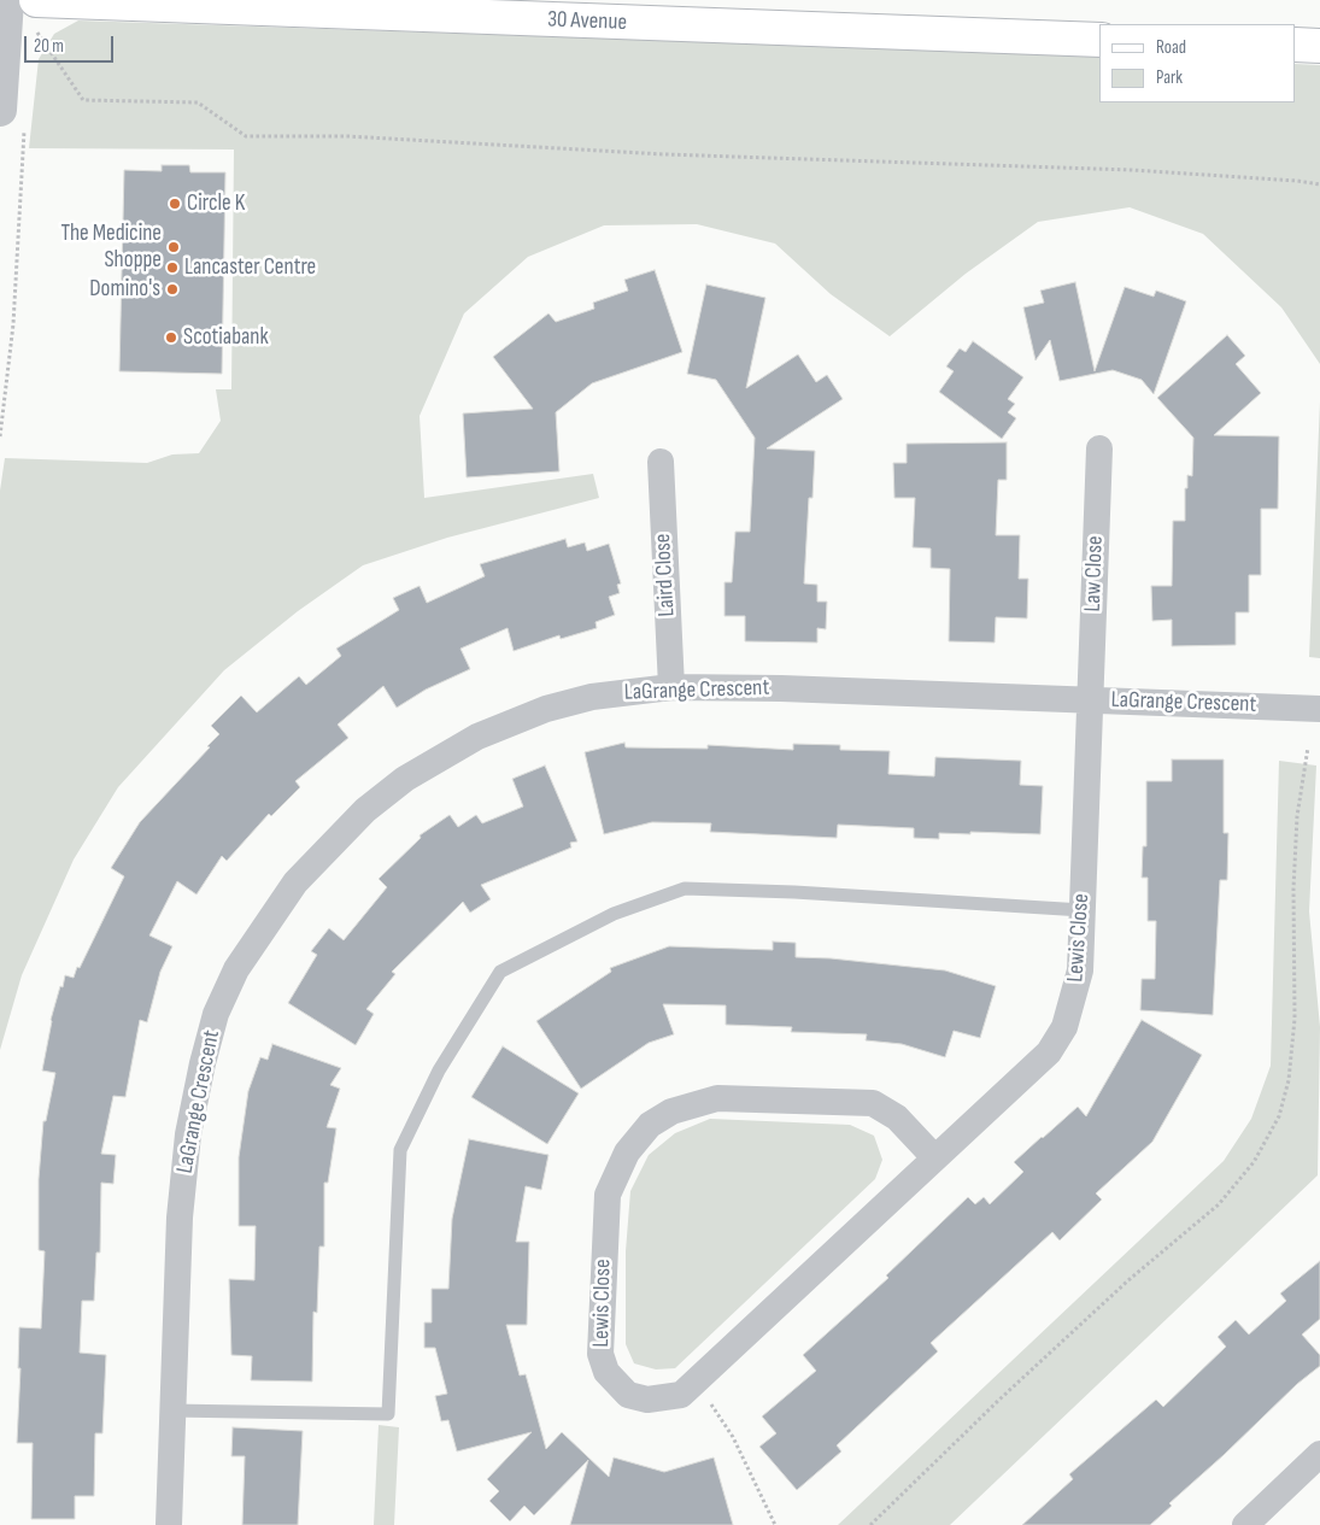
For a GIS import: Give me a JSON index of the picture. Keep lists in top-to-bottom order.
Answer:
{
  "streets": {
    "main road": ["30 Avenue"],
    "street": [
      "Law Close",
      "Laird Close",
      "LaGrange Crescent",
      "Lewis Close"
    ]
  },
  "crossings": [
    ["Law Close", "LaGrange Crescent"],
    ["Law Close", "Lewis Close"],
    ["Laird Close", "LaGrange Crescent"],
    ["LaGrange Crescent", "Lewis Close"]
  ],
  "places": [
    "Circle K",
    "The Medicine Shoppe",
    "Lancaster Centre",
    "Domino's",
    "Scotiabank"
  ],
  "legend": ["Road", "Park"],
  "scale_bar": "20 m"
}
